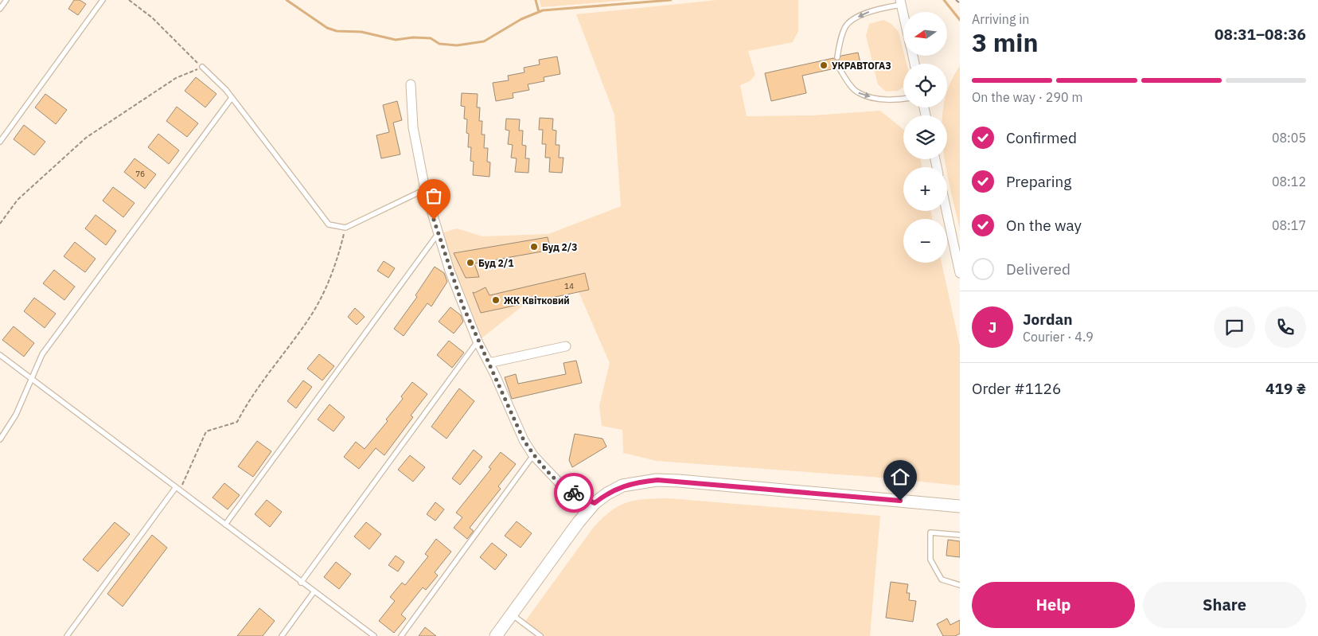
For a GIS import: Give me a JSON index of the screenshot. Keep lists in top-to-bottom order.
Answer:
{
  "places": [
    "УКРАВТОГАЗ",
    "Буд 2/3",
    "Буд 2/1",
    "ЖК Квітковий"
  ],
  "house_numbers": ["7б", "14"],
  "north": "left",
  "page": {
    "heading": ["3 min", "Arriving in", "08:31–08:36"],
    "panel": [
      "Jordan",
      "Courier · 4.9",
      "Order #1126",
      "419 ₴"
    ],
    "map_buttons": ["+", "−"],
    "bar": "On the way · 290 m",
    "list": [
      ["Confirmed", "08:05"],
      ["Preparing", "08:12"],
      ["On the way", "08:17"],
      "Delivered"
    ],
    "round": "J",
    "buttons": ["Help", "Share"]
  }
}
